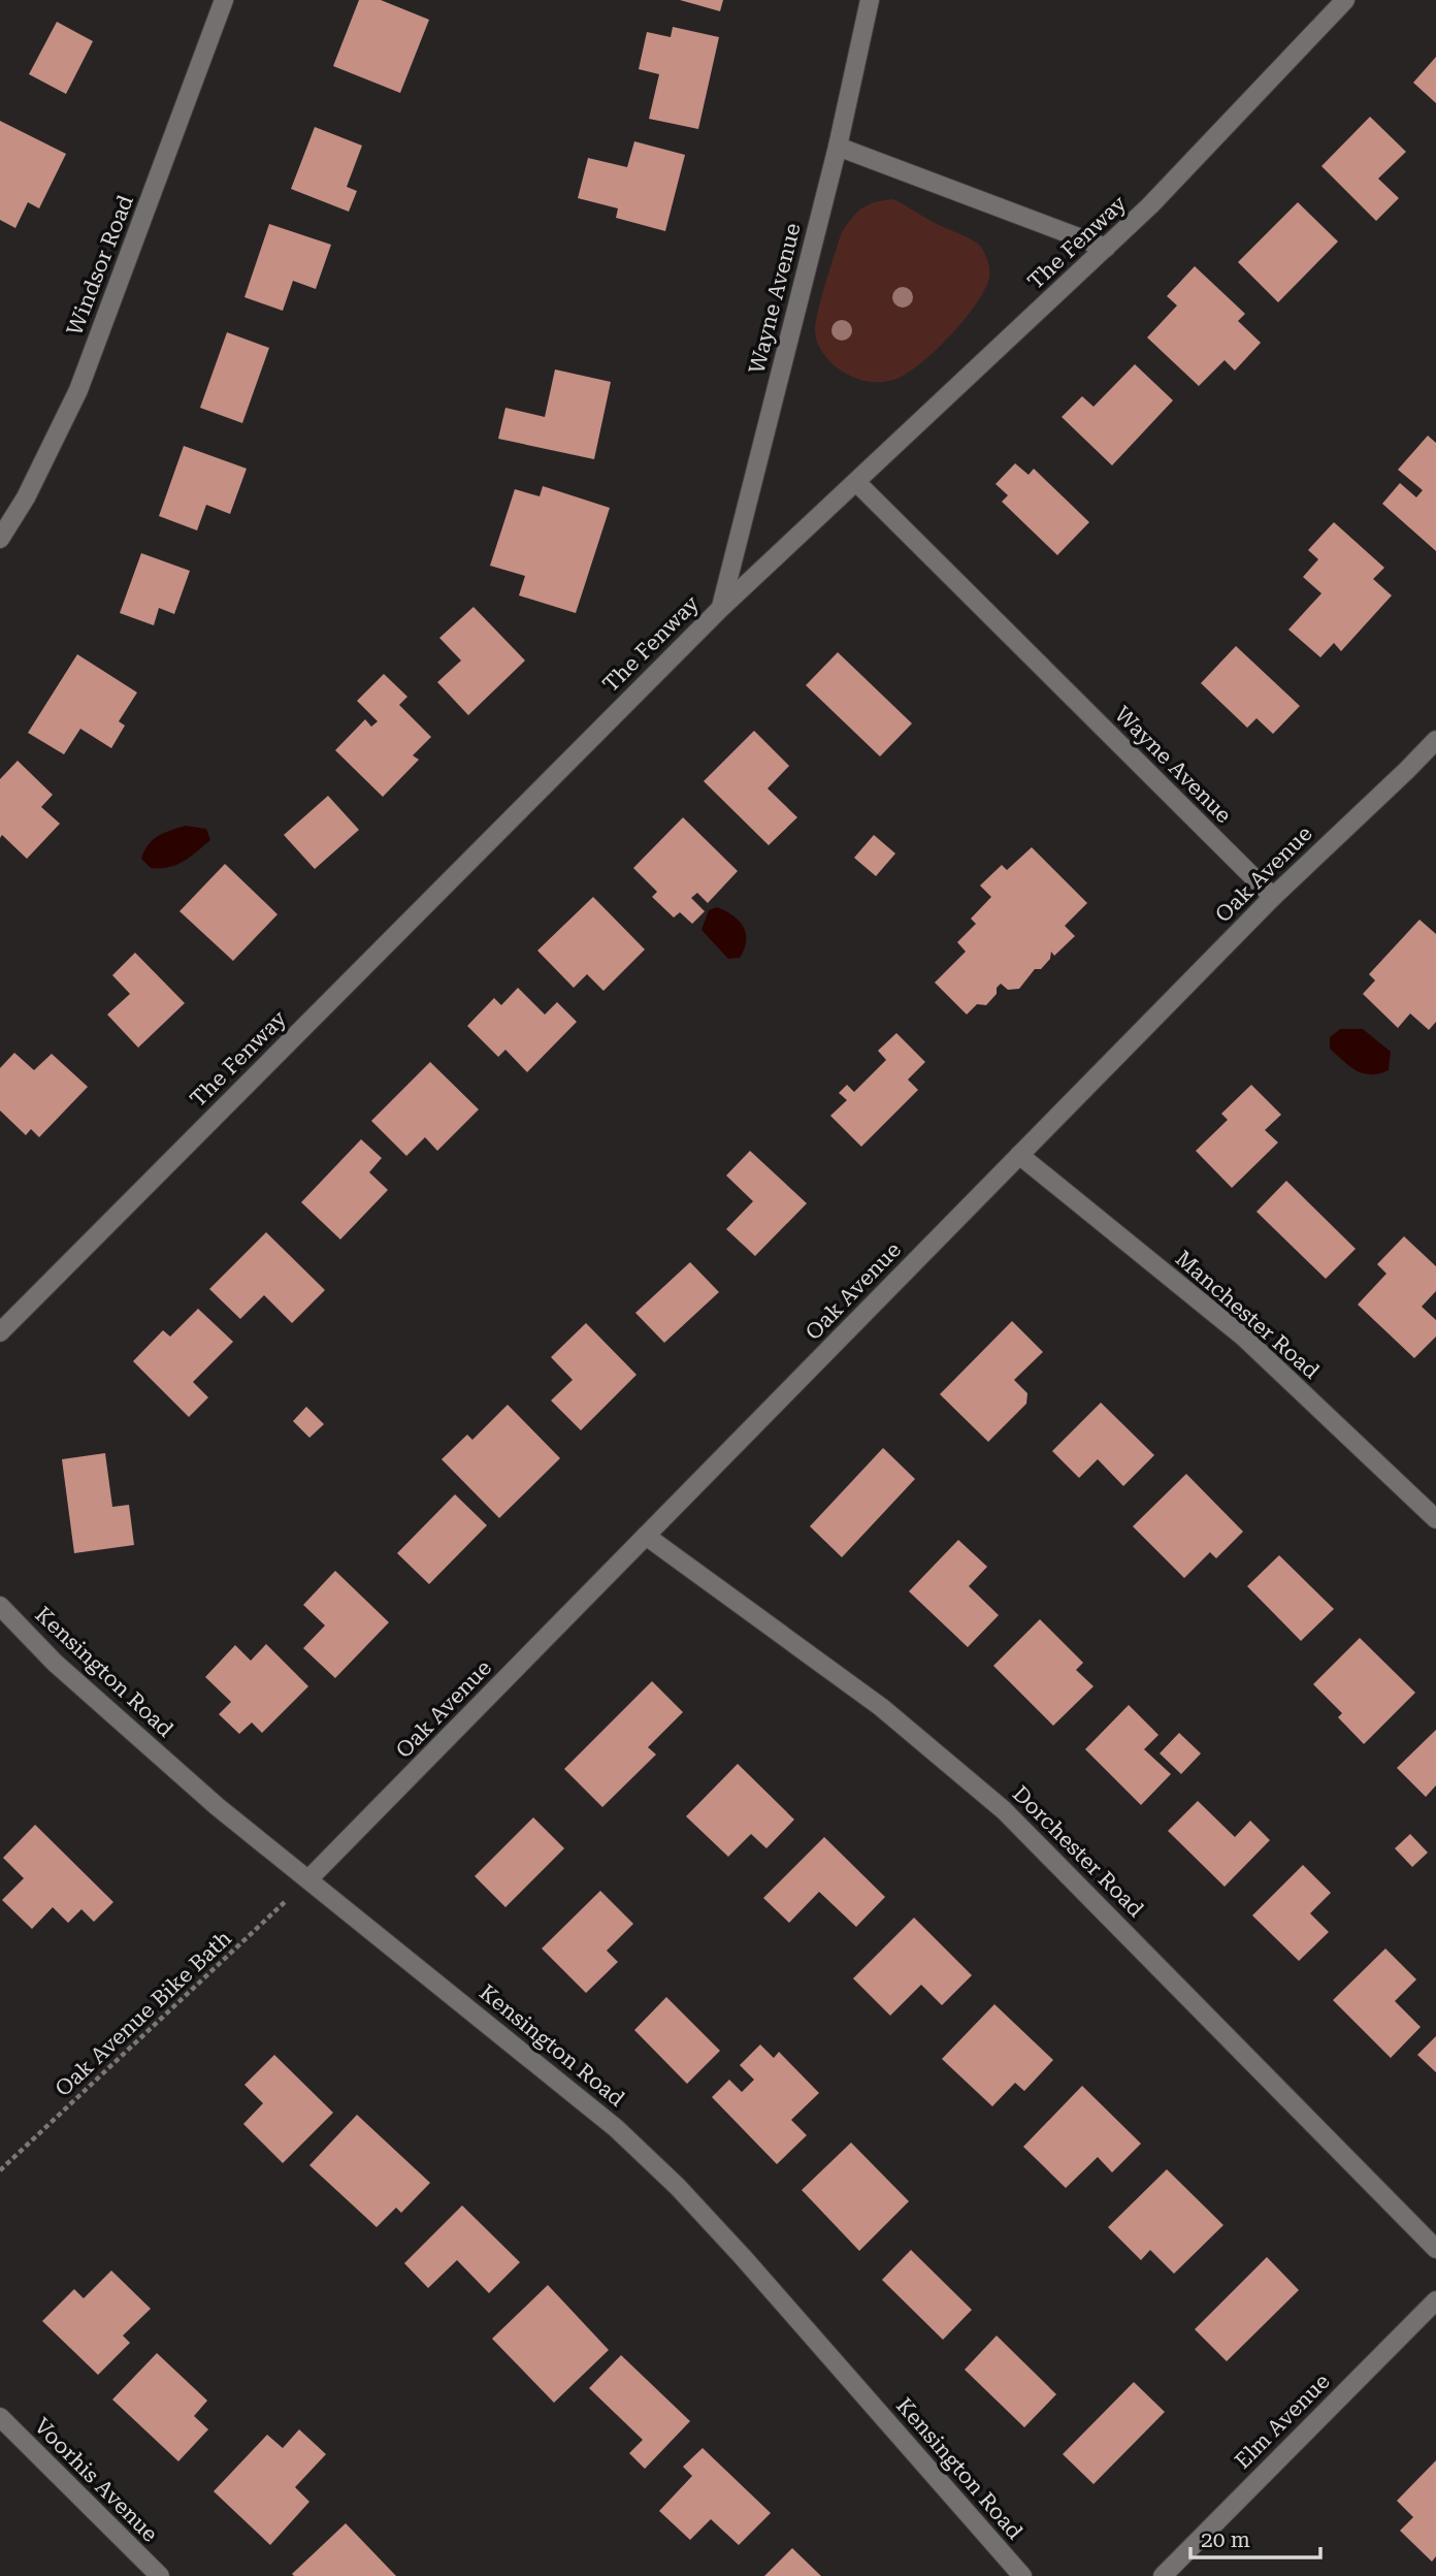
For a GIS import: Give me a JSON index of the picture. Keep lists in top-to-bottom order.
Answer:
{
  "streets": {
    "street": [
      "The Fenway",
      "Windsor Road",
      "Wayne Avenue",
      "Oak Avenue",
      "Manchester Road",
      "Kensington Road",
      "Dorchester Road",
      "Elm Avenue",
      "Voorhis Avenue"
    ],
    "path": ["Oak Avenue Bike Bath"]
  },
  "crossings": [
    ["The Fenway", "Wayne Avenue"],
    ["Wayne Avenue", "Oak Avenue"],
    ["Oak Avenue", "Manchester Road"],
    ["Oak Avenue", "Kensington Road"],
    ["Oak Avenue", "Dorchester Road"],
    ["Oak Avenue", "Oak Avenue Bike Bath"],
    ["Kensington Road", "Oak Avenue Bike Bath"]
  ],
  "scale_bar": "20 m"
}
